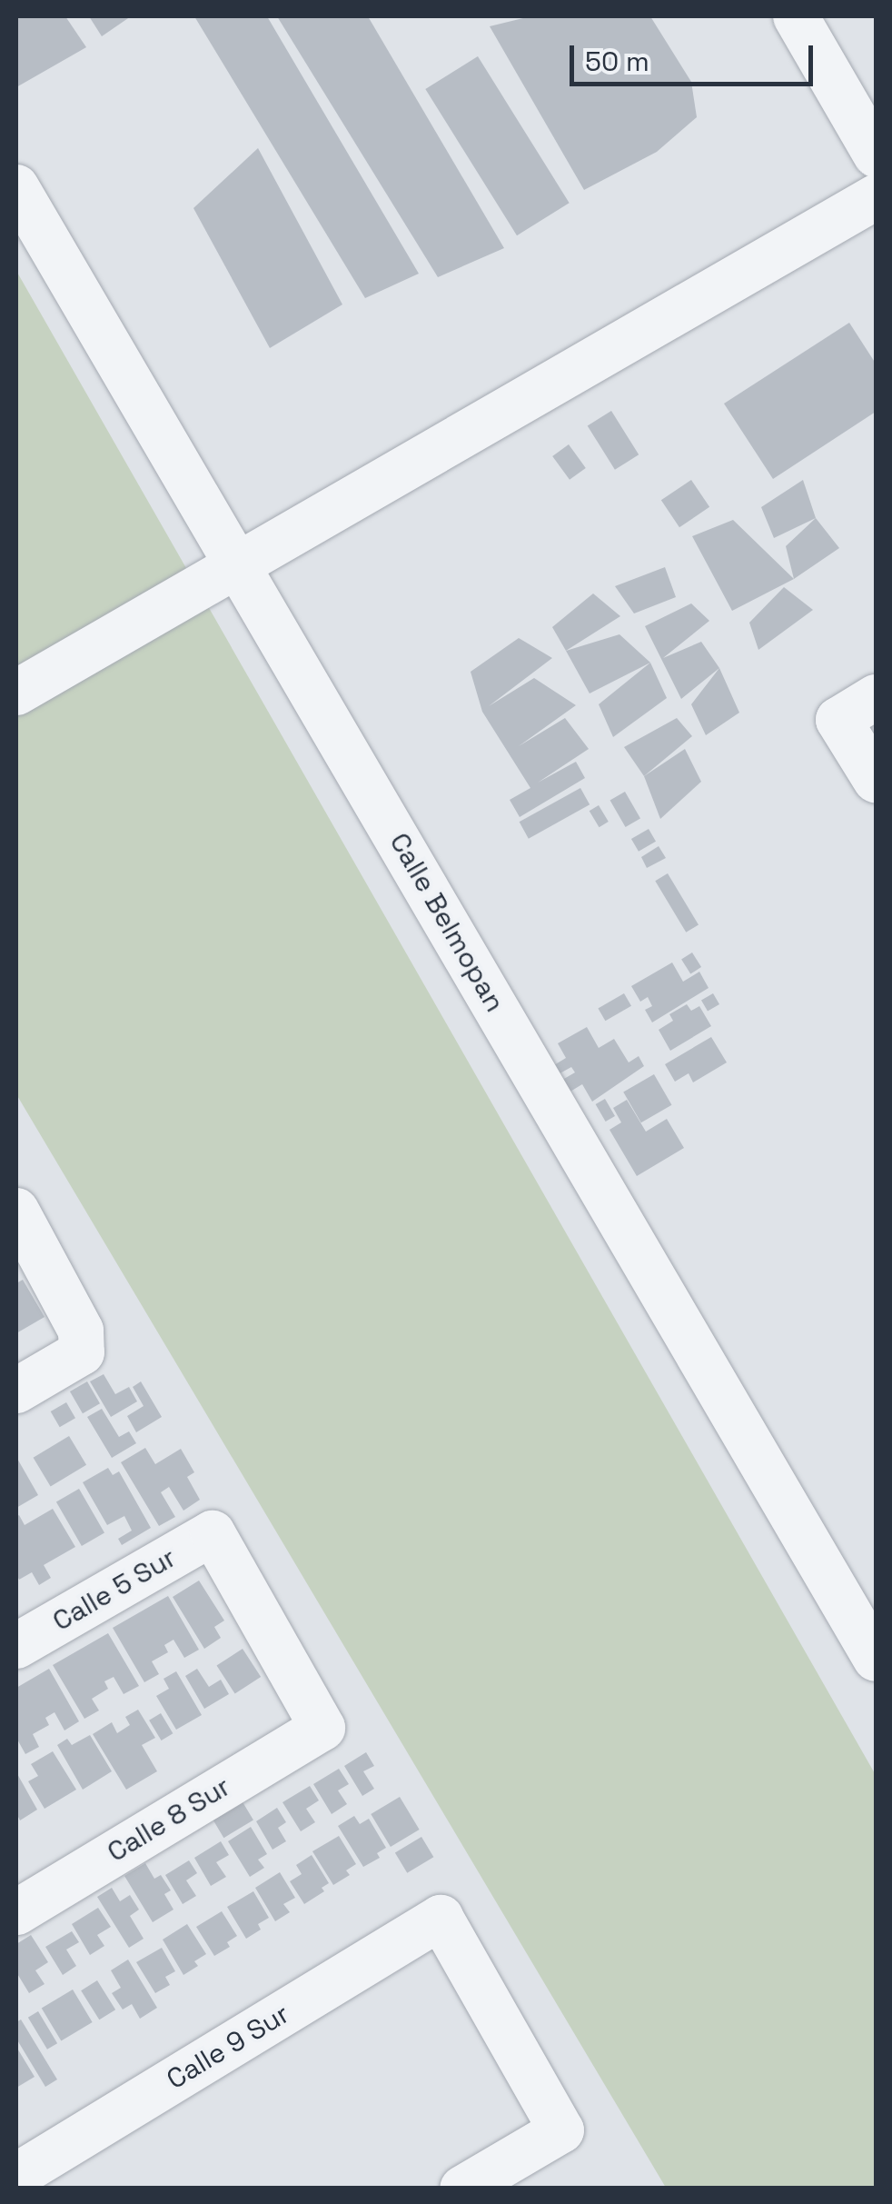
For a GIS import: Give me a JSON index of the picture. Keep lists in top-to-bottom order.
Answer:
{
  "streets": {
    "street": [
      "Calle Belmopan",
      "Calle 5 Sur",
      "Calle 8 Sur",
      "Calle 9 Sur"
    ]
  },
  "crossings": [
    ["Calle 5 Sur", "Calle 8 Sur"]
  ],
  "scale_bar": "50 m"
}
